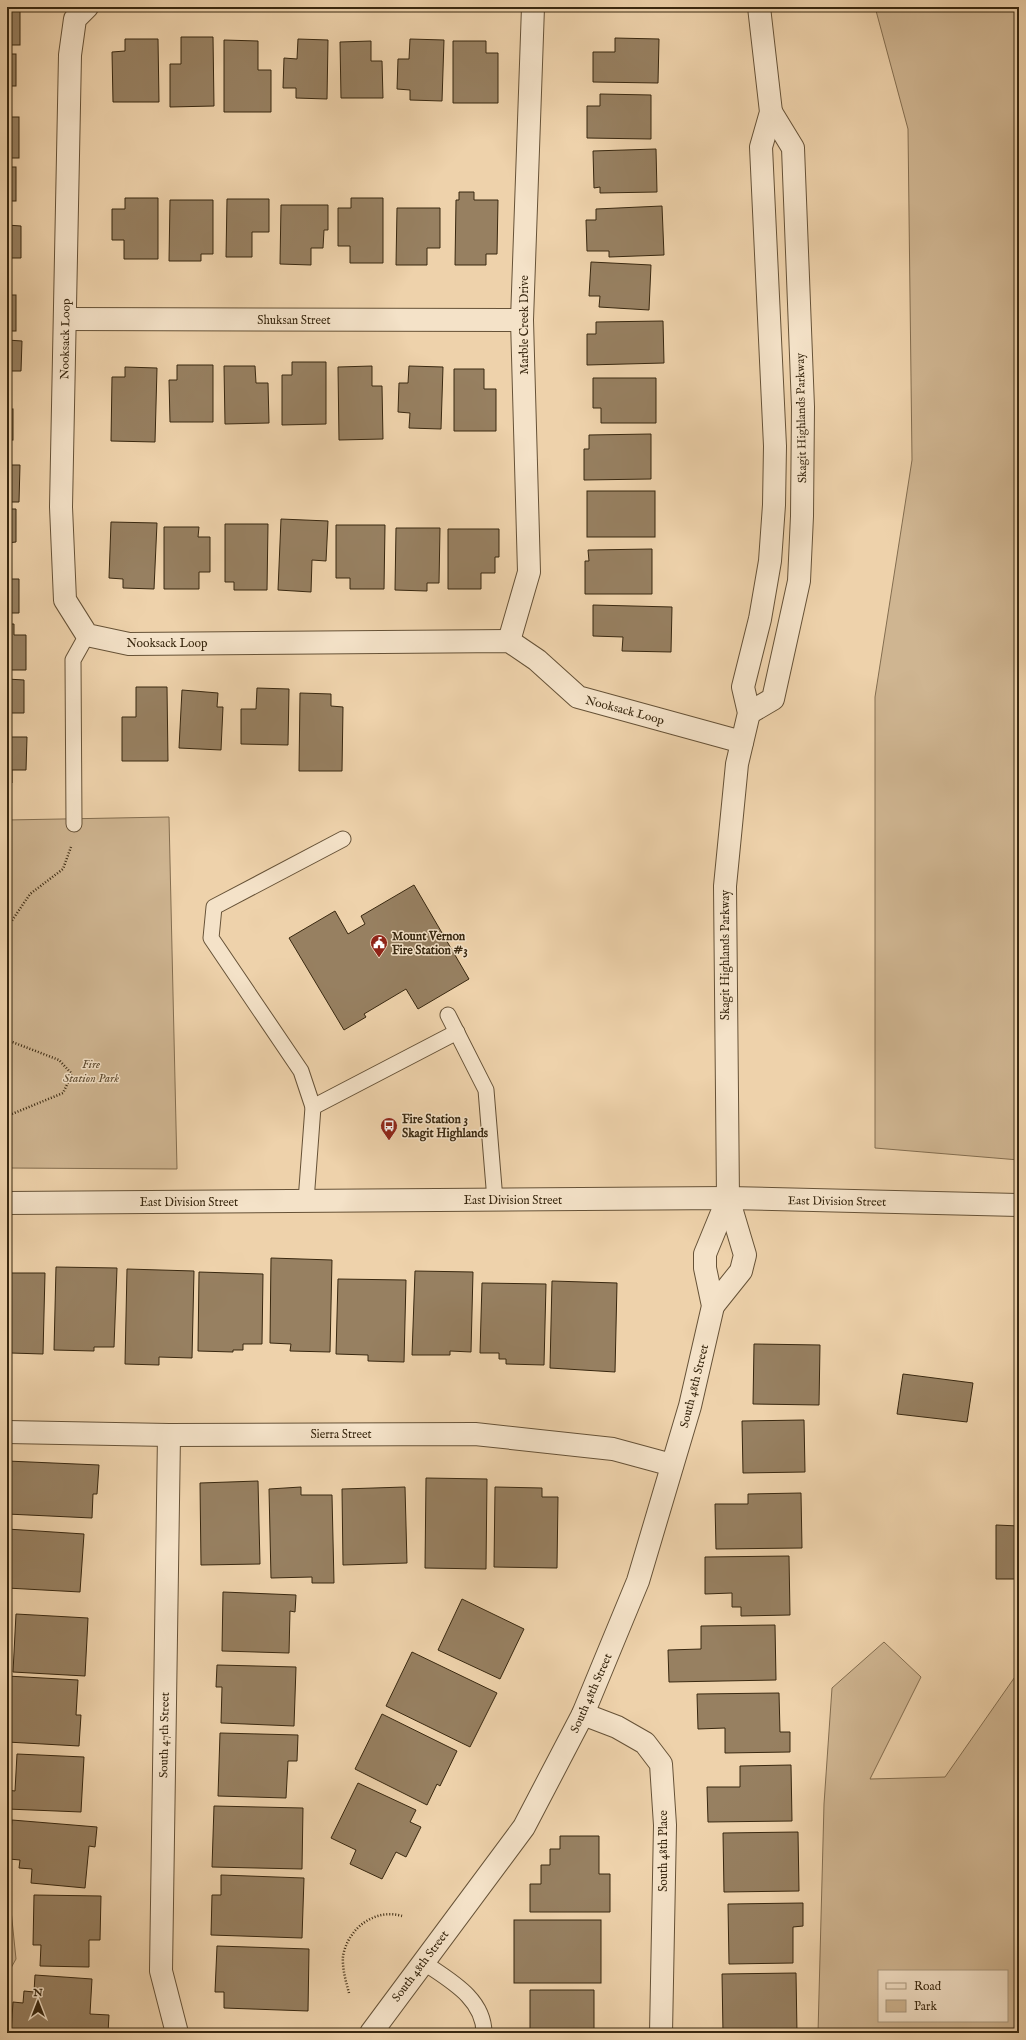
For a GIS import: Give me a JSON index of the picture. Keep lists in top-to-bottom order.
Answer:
{
  "streets": {
    "street": [
      "Shuksan Street",
      "Marble Creek Drive",
      "Nooksack Loop",
      "Skagit Highlands Parkway",
      "East Division Street",
      "South 48th Street",
      "Sierra Street",
      "South 47th Street",
      "South 48th Place"
    ]
  },
  "crossings": [
    ["Shuksan Street", "Marble Creek Drive"],
    ["Shuksan Street", "Nooksack Loop"],
    ["Marble Creek Drive", "Nooksack Loop"],
    ["Nooksack Loop", "Skagit Highlands Parkway"],
    ["Skagit Highlands Parkway", "East Division Street"],
    ["Skagit Highlands Parkway", "South 48th Street"],
    ["East Division Street", "South 48th Street"],
    ["South 48th Street", "Sierra Street"],
    ["South 48th Street", "South 48th Place"],
    ["Sierra Street", "South 47th Street"]
  ],
  "parks": ["Fire Station Park"],
  "places": {
    "public building": ["Mount Vernon Fire Station #3"],
    "bus stop": ["Fire Station 3 Skagit Highlands"]
  },
  "legend": ["Road", "Park"],
  "north": "top"
}
